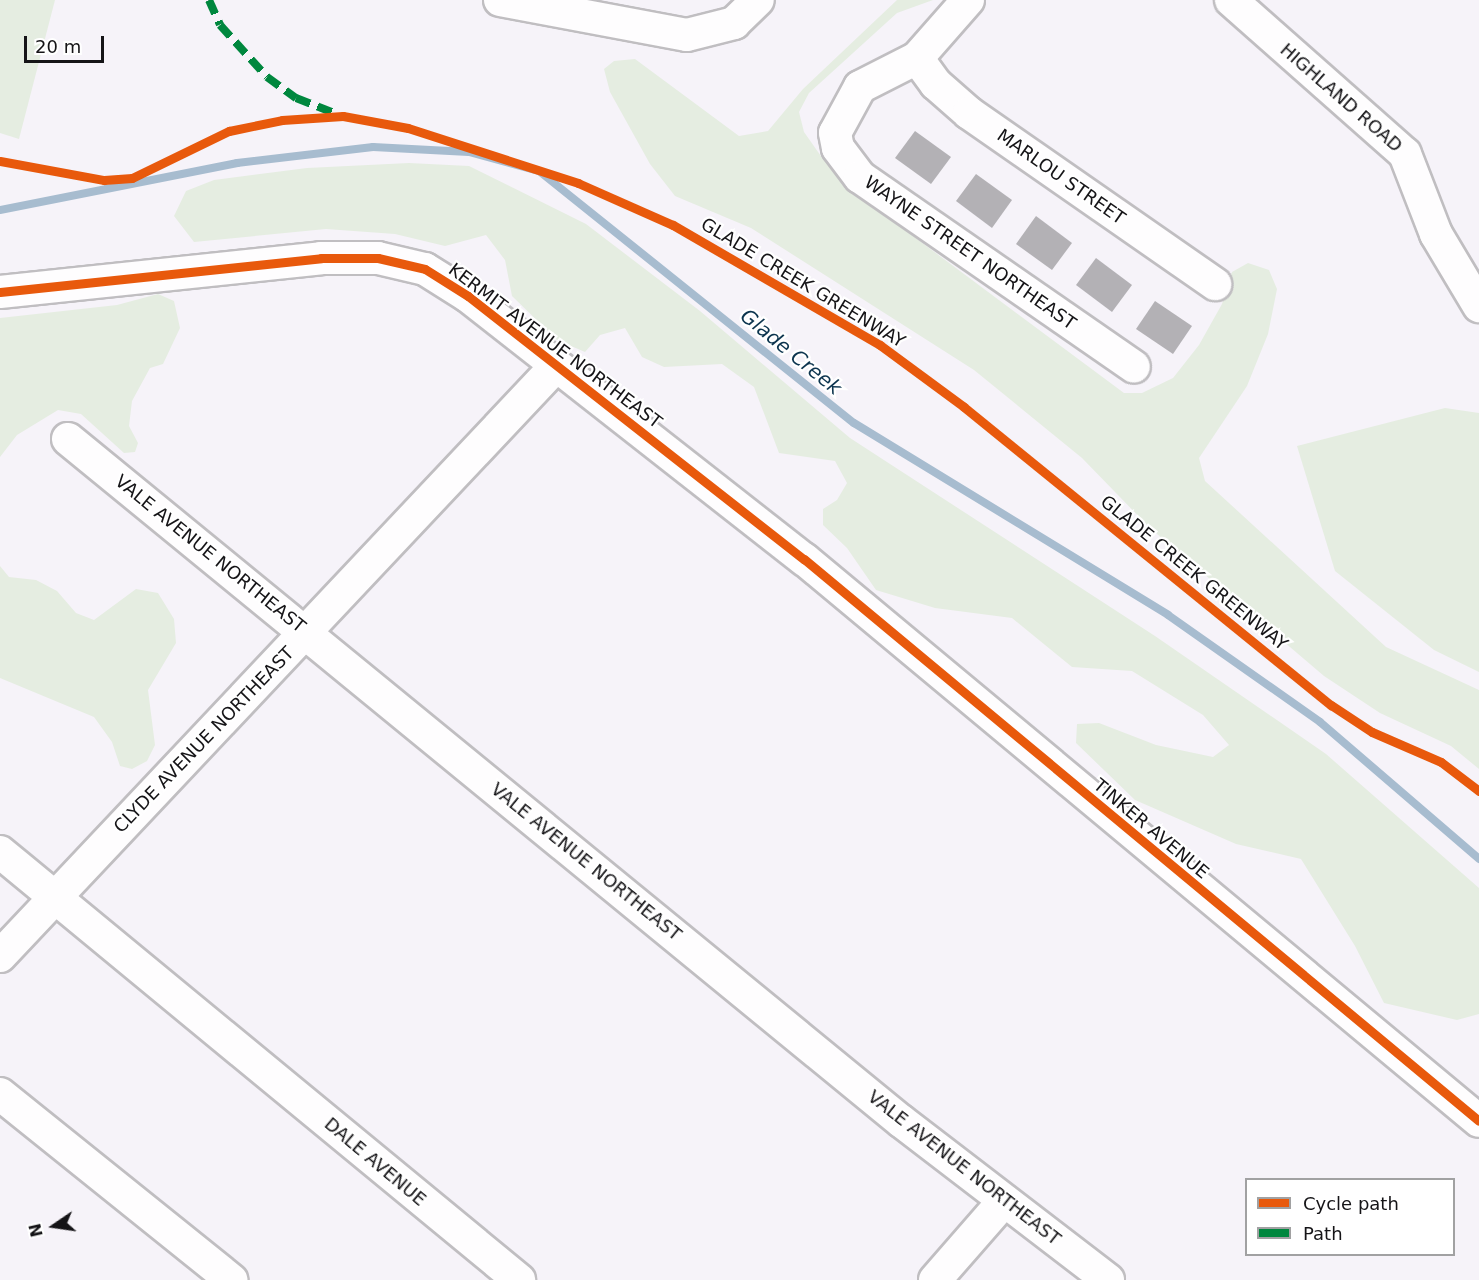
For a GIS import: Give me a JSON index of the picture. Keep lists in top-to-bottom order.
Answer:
{
  "streets": {
    "street": [
      "HIGHLAND ROAD",
      "MARLOU STREET",
      "WAYNE STREET NORTHEAST",
      "KERMIT AVENUE NORTHEAST",
      "VALE AVENUE NORTHEAST",
      "CLYDE AVENUE NORTHEAST",
      "TINKER AVENUE",
      "DALE AVENUE"
    ],
    "cycle path": ["GLADE CREEK GREENWAY"]
  },
  "crossings": [
    ["MARLOU STREET", "WAYNE STREET NORTHEAST"],
    ["KERMIT AVENUE NORTHEAST", "CLYDE AVENUE NORTHEAST"],
    ["KERMIT AVENUE NORTHEAST", "TINKER AVENUE"],
    ["VALE AVENUE NORTHEAST", "CLYDE AVENUE NORTHEAST"],
    ["CLYDE AVENUE NORTHEAST", "DALE AVENUE"]
  ],
  "water": ["Glade Creek"],
  "legend": ["Cycle path", "Path"],
  "scale_bar": "20 m",
  "north": "left"
}
